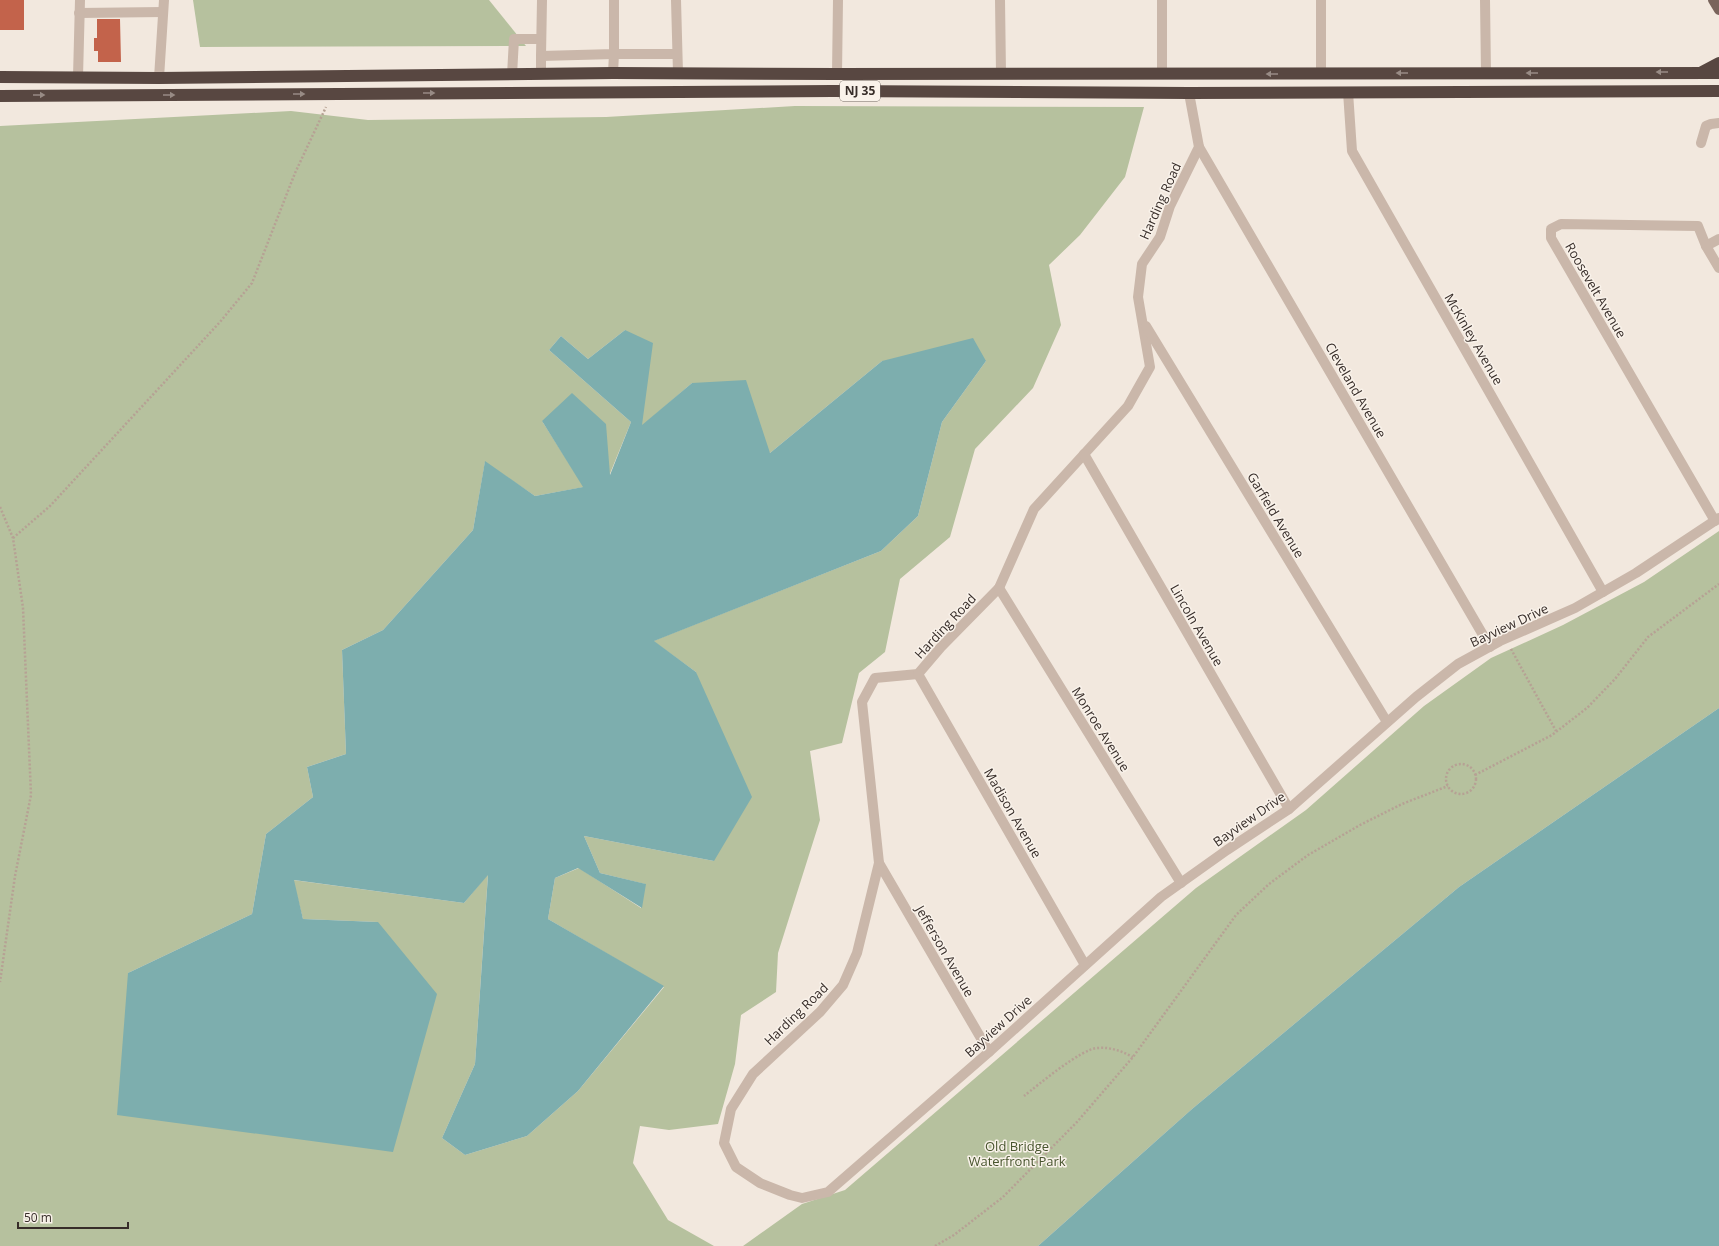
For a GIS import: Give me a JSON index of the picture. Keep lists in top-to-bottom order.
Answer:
{
  "streets": {
    "highway": ["NJ 35"],
    "street": [
      "Harding Road",
      "Roosevelt Avenue",
      "McKinley Avenue",
      "Cleveland Avenue",
      "Garfield Avenue",
      "Lincoln Avenue",
      "Bayview Drive",
      "Monroe Avenue",
      "Madison Avenue",
      "Jefferson Avenue"
    ]
  },
  "crossings": [
    ["NJ 35", "McKinley Avenue"],
    ["Harding Road", "Cleveland Avenue"],
    ["Harding Road", "Garfield Avenue"],
    ["Harding Road", "Lincoln Avenue"],
    ["Harding Road", "Bayview Drive"],
    ["Harding Road", "Monroe Avenue"],
    ["Harding Road", "Madison Avenue"],
    ["Harding Road", "Jefferson Avenue"],
    ["Roosevelt Avenue", "Bayview Drive"],
    ["McKinley Avenue", "Bayview Drive"],
    ["Cleveland Avenue", "Bayview Drive"],
    ["Garfield Avenue", "Bayview Drive"],
    ["Lincoln Avenue", "Bayview Drive"],
    ["Bayview Drive", "Monroe Avenue"],
    ["Bayview Drive", "Madison Avenue"],
    ["Bayview Drive", "Jefferson Avenue"]
  ],
  "parks": ["Old Bridge Waterfront Park"],
  "scale_bar": "50 m"
}
